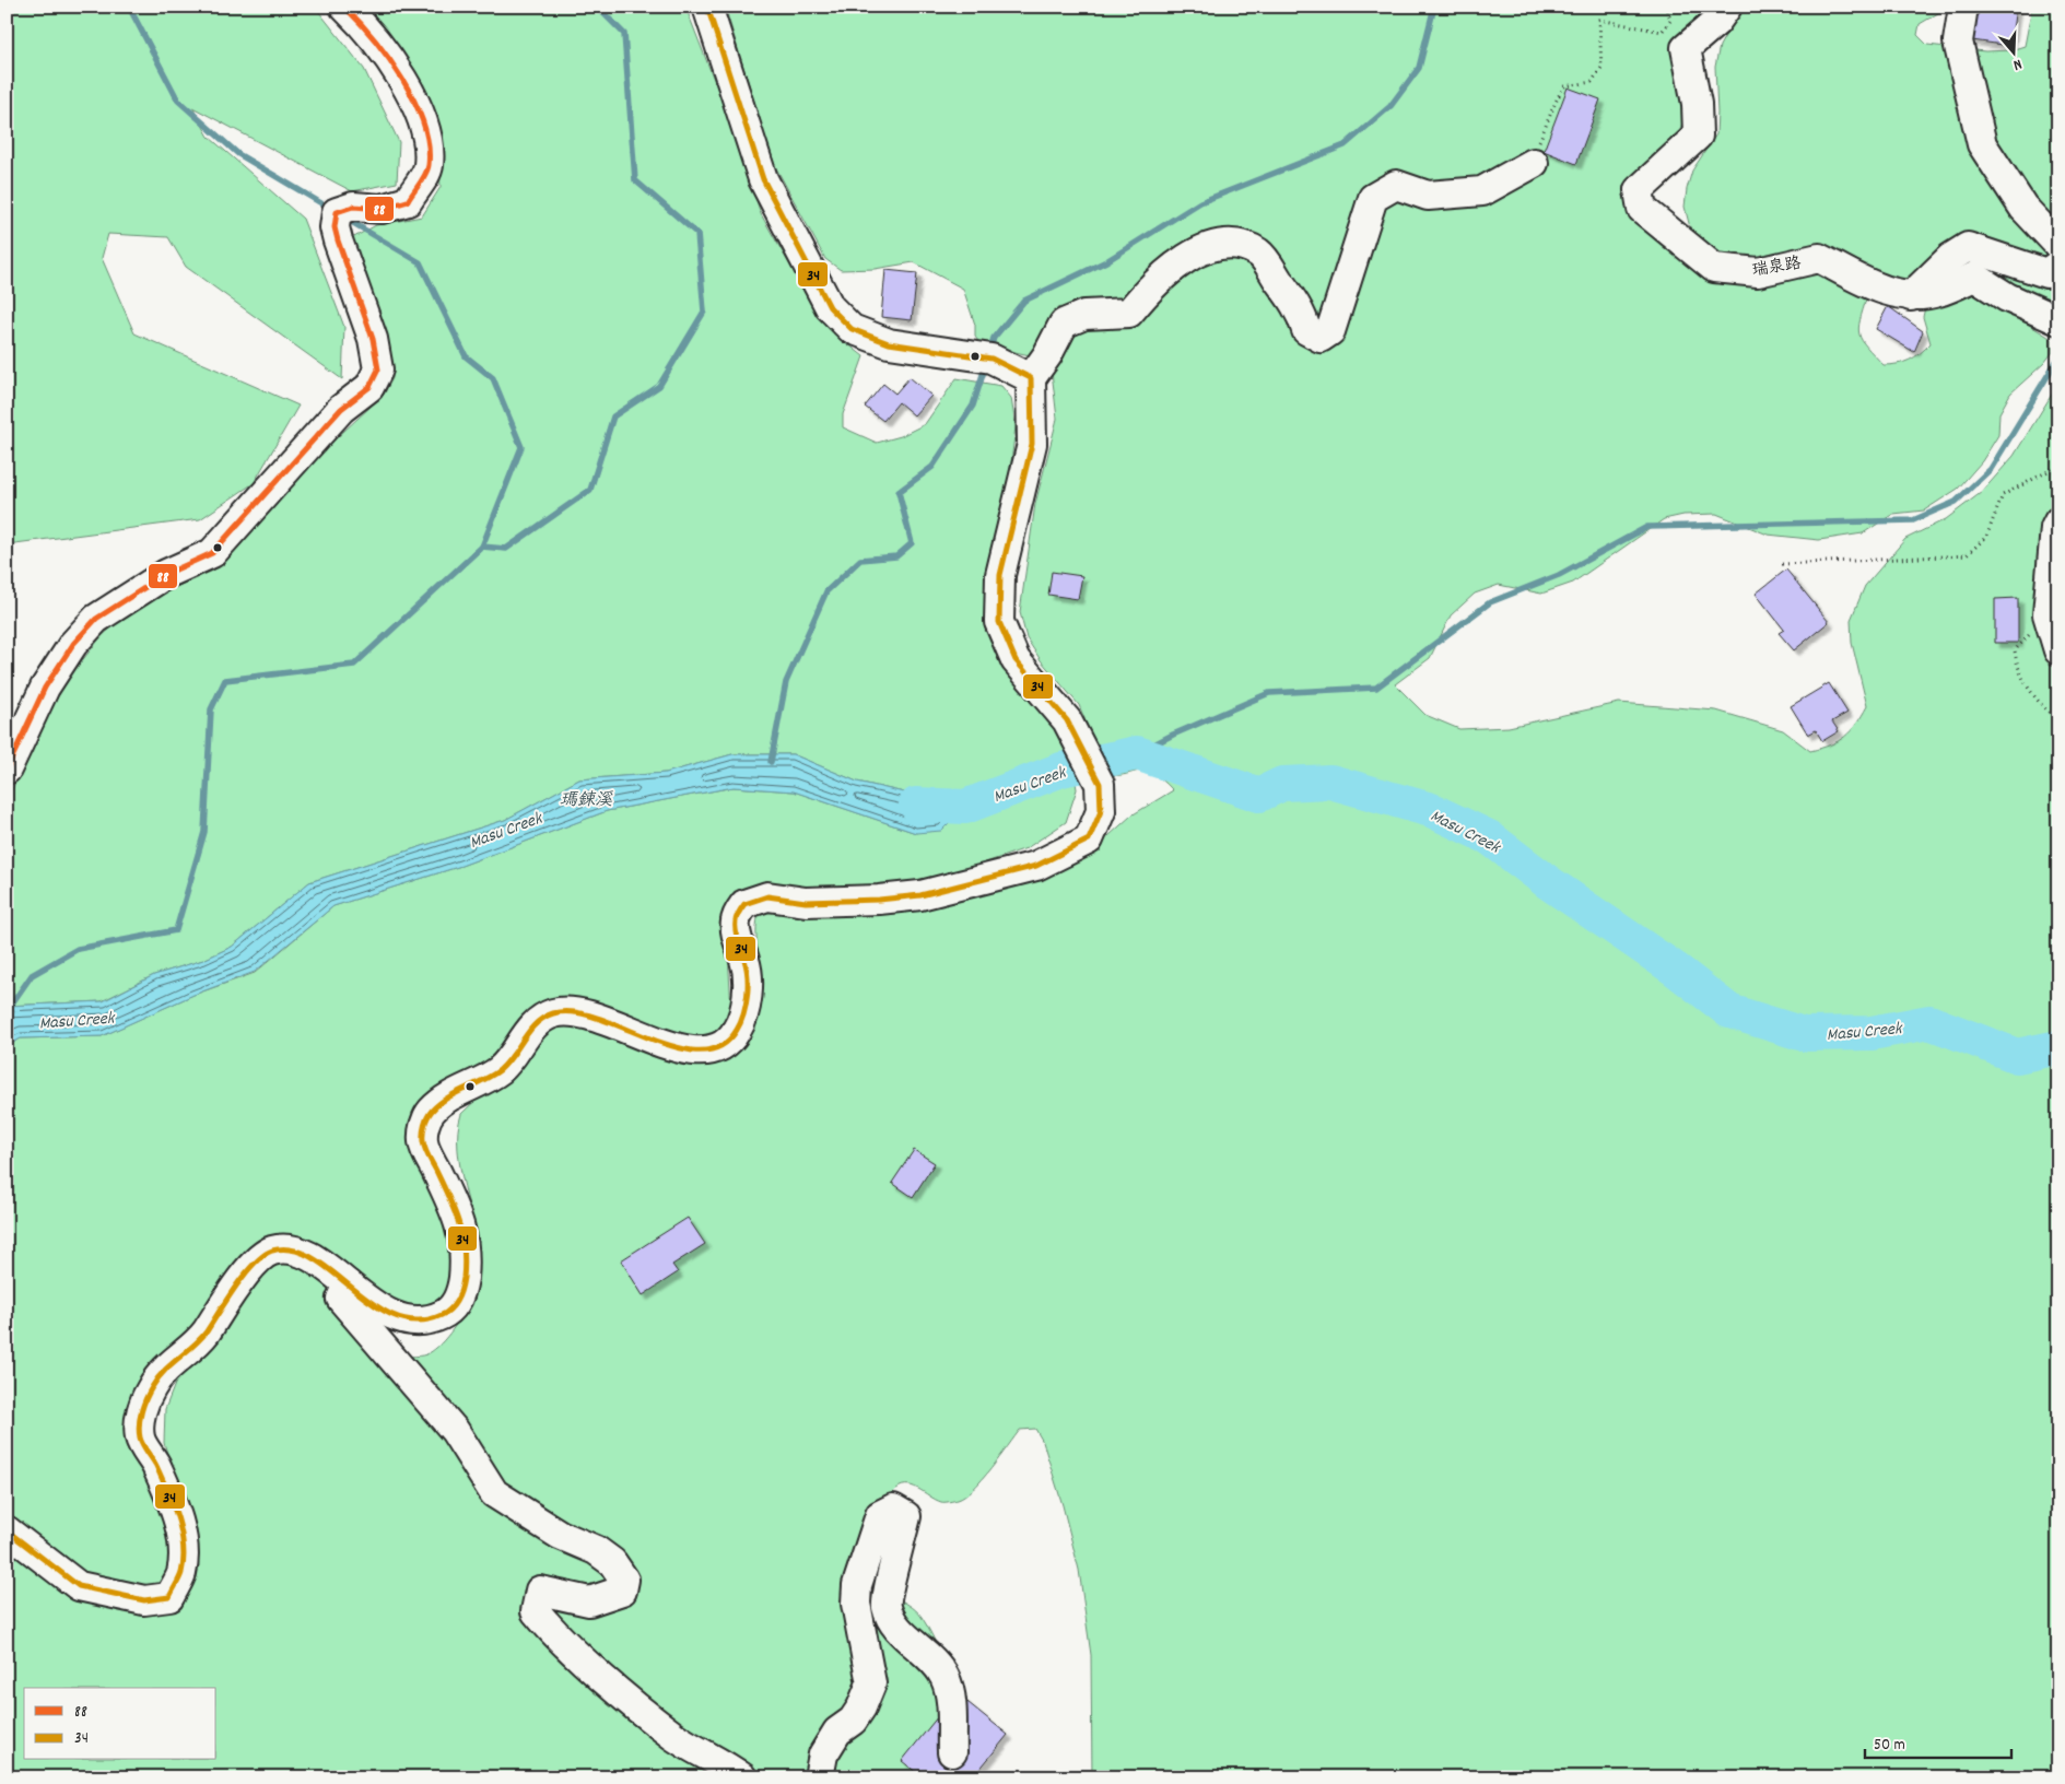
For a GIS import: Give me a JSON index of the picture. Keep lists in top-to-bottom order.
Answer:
{
  "streets": {
    "street": ["瑞泉路"]
  },
  "water": ["Masu Creek", "瑪鋉溪"],
  "lines": ["transit line 88", "transit line 34"],
  "legend": ["88", "34"],
  "scale_bar": "50 m",
  "north": "bottom"
}
